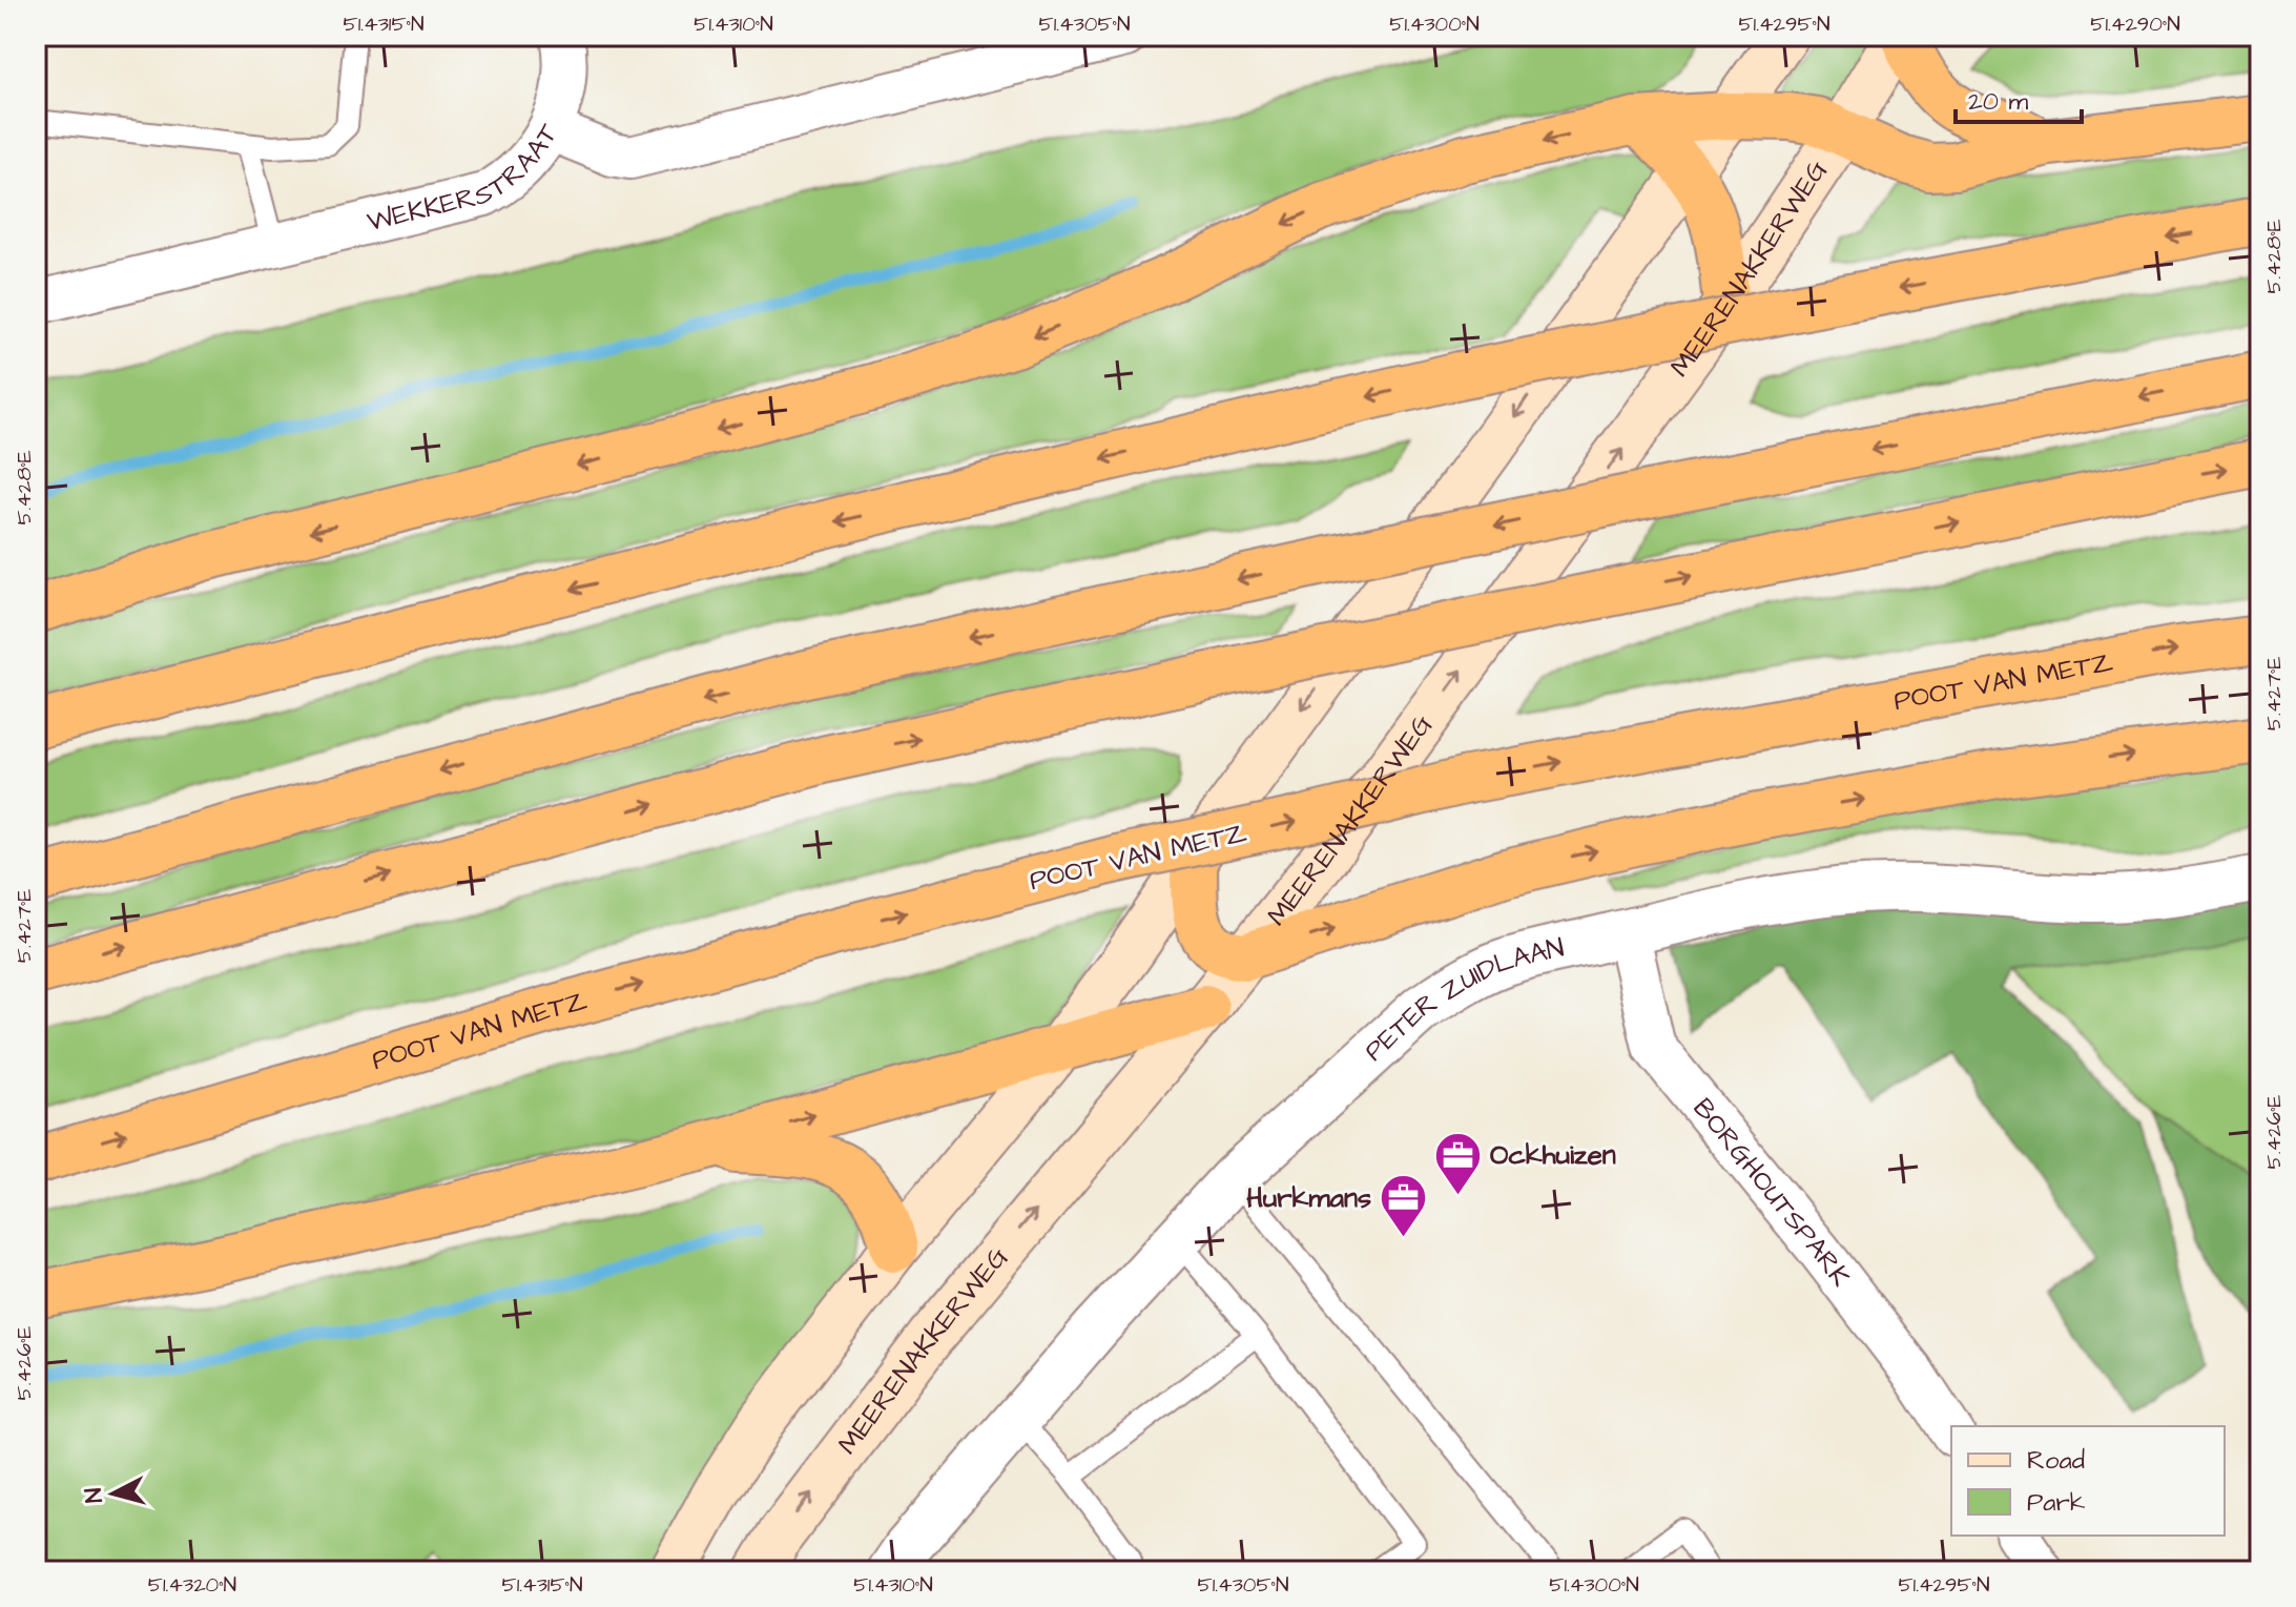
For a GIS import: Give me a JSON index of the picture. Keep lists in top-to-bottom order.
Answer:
{
  "streets": {
    "highway": ["POOT VAN METZ"],
    "main road": ["MEERENAKKERWEG"],
    "street": ["WEKKERSTRAAT", "PETER ZUIDLAAN", "BORGHOUTSPARK"]
  },
  "crossings": [
    ["PETER ZUIDLAAN", "BORGHOUTSPARK"]
  ],
  "places": {
    "office": ["Ockhuizen", "Hurkmans"]
  },
  "legend": ["Road", "Park"],
  "scale_bar": "20 m",
  "north": "left",
  "coordinates": [
    "51.4315°N",
    "51.4310°N",
    "51.4305°N",
    "51.4300°N",
    "51.4295°N",
    "51.4290°N",
    "5.428°E",
    "5.427°E",
    "5.426°E",
    "51.4320°N"
  ]
}
